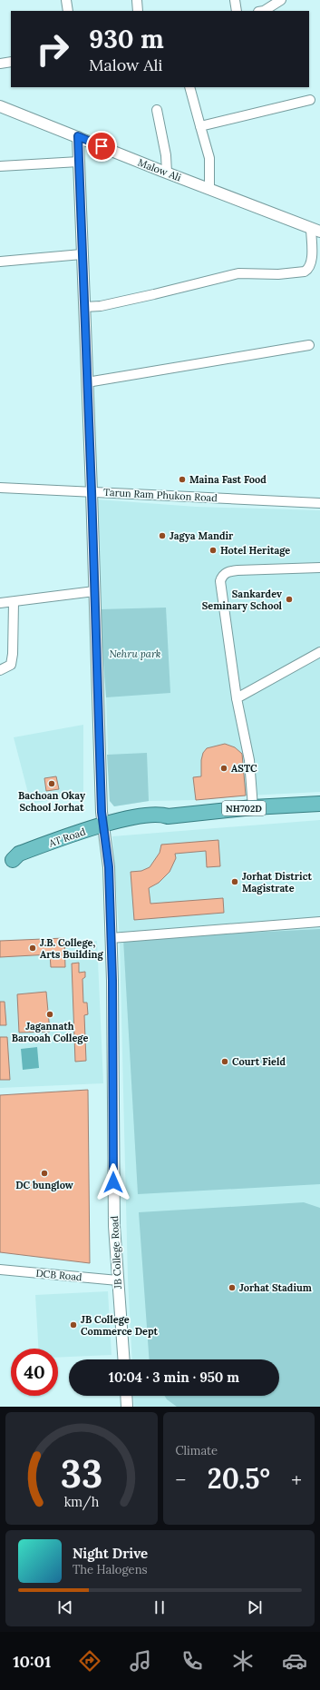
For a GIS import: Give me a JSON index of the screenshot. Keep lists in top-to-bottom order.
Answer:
{
  "streets": {
    "highway": ["NH702D", "AT Road"],
    "street": [
      "Malow Ali",
      "Tarun Ram Phukon Road",
      "JB College Road",
      "DCB Road"
    ]
  },
  "crossings": [
    ["Malow Ali", "JB College Road"],
    ["Tarun Ram Phukon Road", "JB College Road"],
    ["AT Road", "JB College Road"],
    ["JB College Road", "DCB Road"]
  ],
  "parks": ["Nehru park"],
  "places": [
    "Maina Fast Food",
    "Jagya Mandir",
    "Hotel Heritage",
    "Sankardev Seminary School",
    "ASTC",
    "Bachoan Okay School Jorhat",
    "Jorhat District Magistrate",
    "J.B. College, Arts Building",
    "Jagannath Barooah College",
    "Court Field",
    "DC bunglow",
    "Jorhat Stadium",
    "JB College Commerce Dept"
  ],
  "page": {
    "turn": ["930 m", "Malow Ali"],
    "limit": "40",
    "trip": "10:04 · 3 min · 950 m",
    "tile": "Climate",
    "heat": ["−", "20.5°", "+"],
    "song": ["Night Drive", "The Halogens"],
    "tabs": "10:01",
    "gauge": ["33", "km/h"]
  }
}
